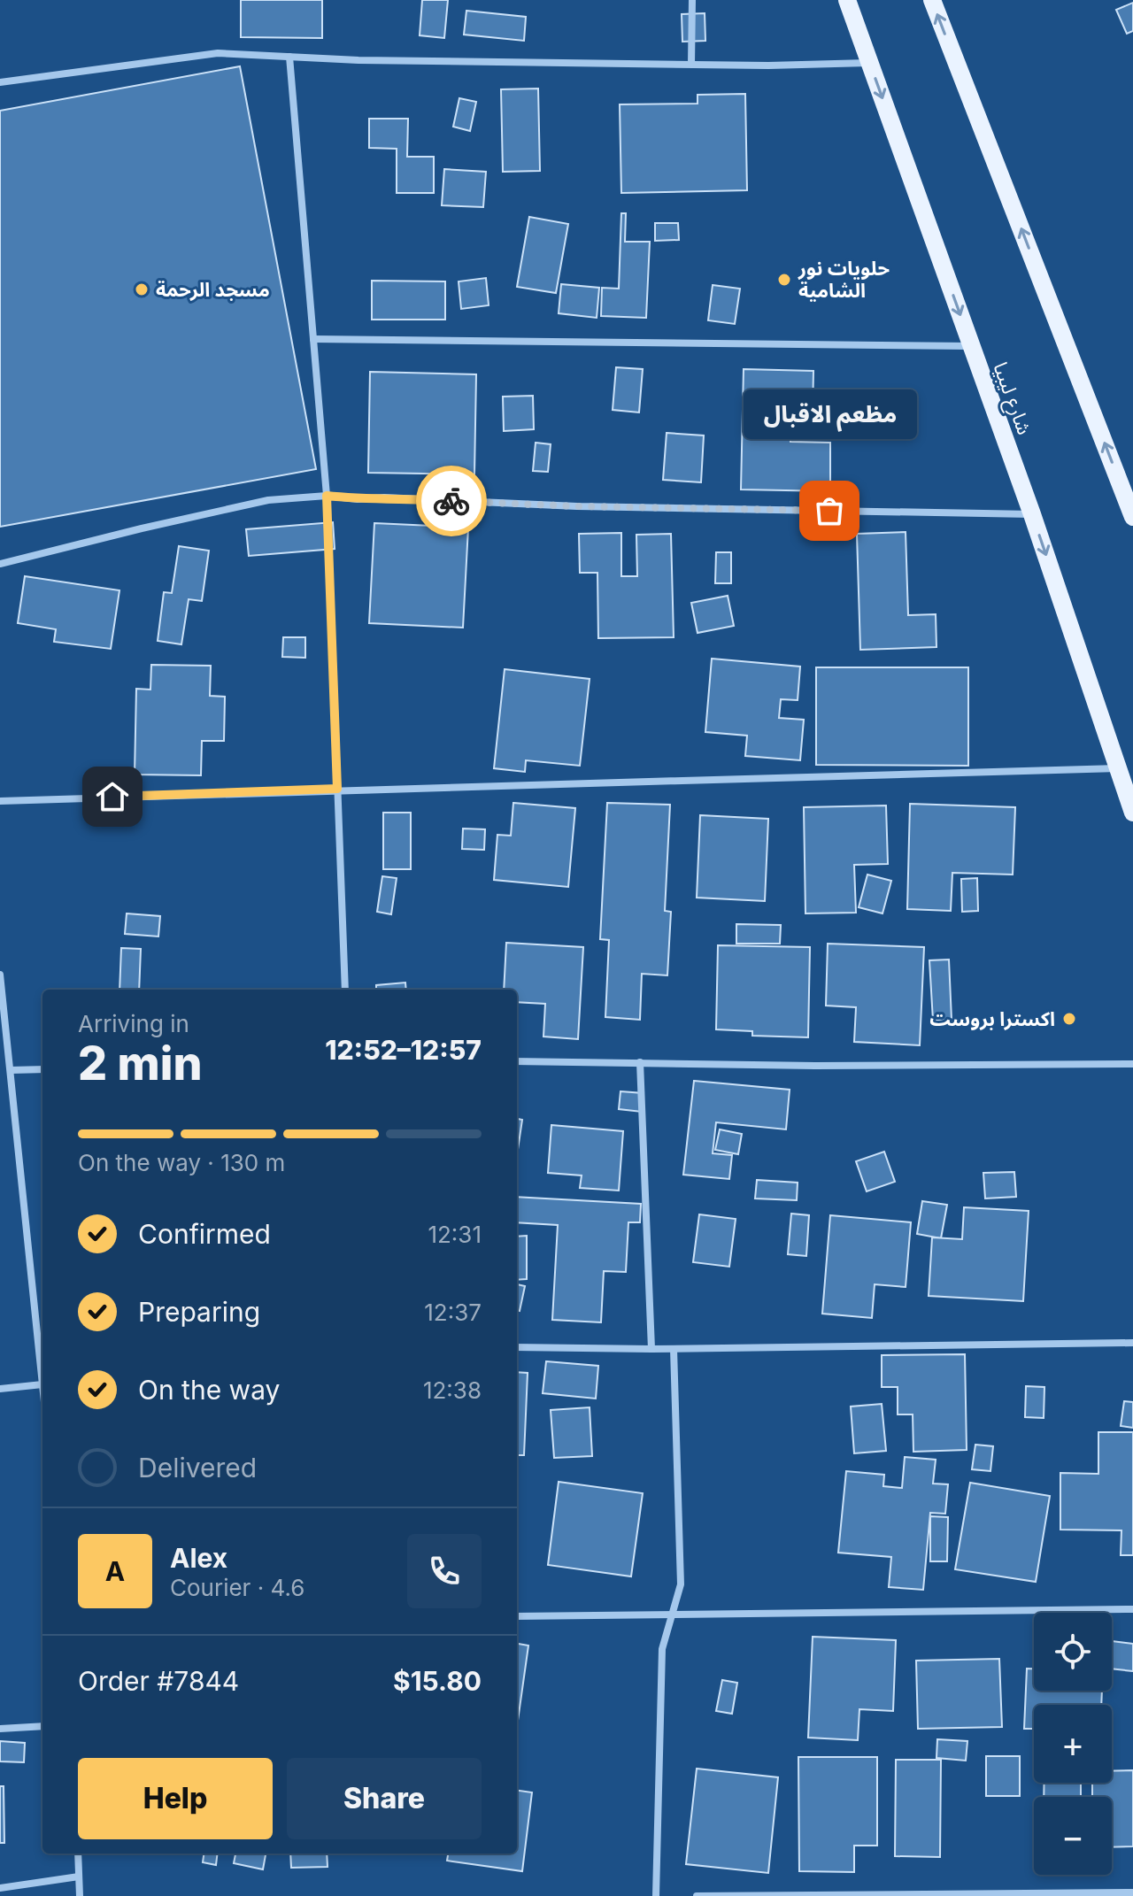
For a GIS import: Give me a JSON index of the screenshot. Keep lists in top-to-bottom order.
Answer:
{
  "streets": {
    "main road": ["شارع ليبيا"]
  },
  "places": [
    "حلويات نور الشامية",
    "مسجد الرحمة",
    "مظعم الاقبال",
    "اكسترا بروست"
  ],
  "page": {
    "bubble": "مظعم الاقبال",
    "heading": ["2 min", "Arriving in", "12:52–12:57"],
    "panel": [
      "Alex",
      "Courier · 4.6",
      "Order #7844",
      "$15.80"
    ],
    "bar": "On the way · 130 m",
    "list": [
      ["Confirmed", "12:31"],
      ["Preparing", "12:37"],
      ["On the way", "12:38"],
      "Delivered"
    ],
    "round": "A",
    "map_buttons": ["+", "−"],
    "buttons": ["Help", "Share"]
  }
}
